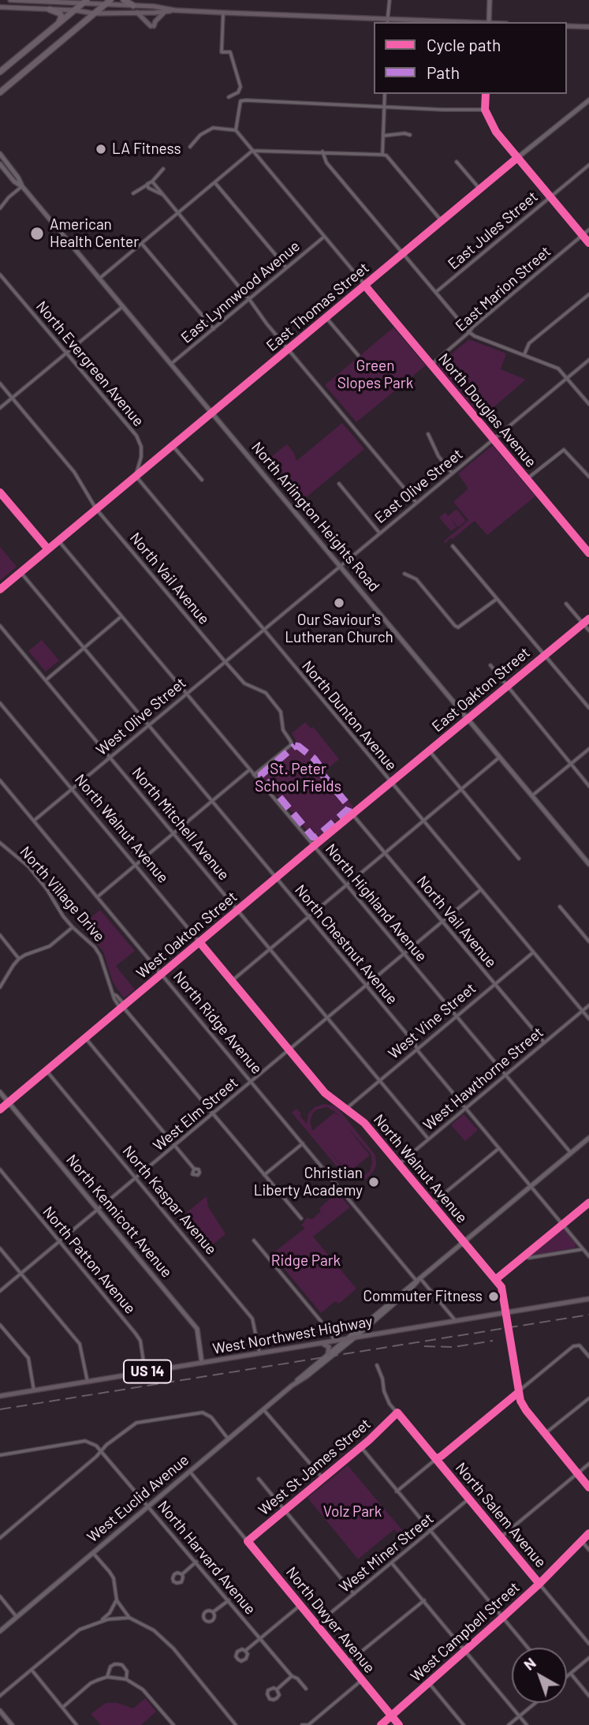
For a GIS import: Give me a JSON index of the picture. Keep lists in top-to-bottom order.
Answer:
{
  "streets": {
    "main road": ["West Northwest Highway", "US 14"],
    "street": [
      "East Jules Street",
      "East Marion Street",
      "East Lynnwood Avenue",
      "East Thomas Street",
      "North Evergreen Avenue",
      "North Douglas Avenue",
      "East Olive Street",
      "North Arlington Heights Road",
      "North Vail Avenue",
      "East Oakton Street",
      "North Dunton Avenue",
      "West Olive Street",
      "North Mitchell Avenue",
      "North Walnut Avenue",
      "North Village Drive",
      "North Highland Avenue",
      "West Oakton Street",
      "North Chestnut Avenue",
      "West Vine Street",
      "North Ridge Avenue",
      "West Hawthorne Street",
      "West Elm Street",
      "North Kaspar Avenue",
      "North Kennicott Avenue",
      "North Patton Avenue",
      "West St James Street",
      "West Euclid Avenue",
      "North Salem Avenue",
      "West Miner Street",
      "North Harvard Avenue",
      "North Dwyer Avenue",
      "West Campbell Street"
    ]
  },
  "crossings": [
    ["East Marion Street", "North Douglas Avenue"],
    ["East Lynnwood Avenue", "North Douglas Avenue"],
    ["East Lynnwood Avenue", "North Arlington Heights Road"],
    ["East Thomas Street", "North Evergreen Avenue"],
    ["East Thomas Street", "North Douglas Avenue"],
    ["East Thomas Street", "North Arlington Heights Road"],
    ["East Thomas Street", "North Vail Avenue"],
    ["East Thomas Street", "North Dunton Avenue"],
    ["East Thomas Street", "North Highland Avenue"],
    ["East Thomas Street", "North Chestnut Avenue"],
    ["North Evergreen Avenue", "North Dunton Avenue"],
    ["North Douglas Avenue", "East Olive Street"],
    ["East Olive Street", "North Arlington Heights Road"],
    ["East Olive Street", "North Dunton Avenue"],
    ["East Olive Street", "West Olive Street"],
    ["North Arlington Heights Road", "East Oakton Street"],
    ["North Vail Avenue", "West Olive Street"],
    ["North Vail Avenue", "North Highland Avenue"],
    ["North Vail Avenue", "West Oakton Street"],
    ["North Vail Avenue", "West Vine Street"],
    ["North Vail Avenue", "West Hawthorne Street"],
    ["North Vail Avenue", "West Elm Street"],
    ["East Oakton Street", "North Dunton Avenue"],
    ["East Oakton Street", "West Oakton Street"],
    ["North Dunton Avenue", "West Olive Street"],
    ["North Dunton Avenue", "West Oakton Street"],
    ["North Dunton Avenue", "West Vine Street"],
    ["North Dunton Avenue", "West Hawthorne Street"],
    ["North Dunton Avenue", "West Elm Street"],
    ["West Olive Street", "North Mitchell Avenue"],
    ["West Olive Street", "North Walnut Avenue"],
    ["West Olive Street", "North Highland Avenue"],
    ["West Olive Street", "North Chestnut Avenue"],
    ["West Olive Street", "North Ridge Avenue"],
    ["North Mitchell Avenue", "West Oakton Street"],
    ["North Mitchell Avenue", "West Vine Street"],
    ["North Mitchell Avenue", "West Hawthorne Street"],
    ["North Mitchell Avenue", "West Elm Street"],
    ["North Walnut Avenue", "West Oakton Street"],
    ["North Walnut Avenue", "West Vine Street"],
    ["North Walnut Avenue", "West Hawthorne Street"],
    ["North Walnut Avenue", "West Elm Street"],
    ["North Walnut Avenue", "West Northwest Highway"],
    ["North Walnut Avenue", "West Euclid Avenue"],
    ["North Village Drive", "West Oakton Street"],
    ["North Village Drive", "West Elm Street"],
    ["North Highland Avenue", "West Oakton Street"],
    ["North Highland Avenue", "West Vine Street"],
    ["North Highland Avenue", "West Hawthorne Street"],
    ["North Highland Avenue", "West Elm Street"],
    ["North Highland Avenue", "West Euclid Avenue"],
    ["West Oakton Street", "North Chestnut Avenue"],
    ["West Oakton Street", "North Ridge Avenue"],
    ["West Oakton Street", "North Kaspar Avenue"],
    ["West Oakton Street", "North Kennicott Avenue"],
    ["North Chestnut Avenue", "West Vine Street"],
    ["North Chestnut Avenue", "West Hawthorne Street"],
    ["North Chestnut Avenue", "West Elm Street"],
    ["North Chestnut Avenue", "West Euclid Avenue"],
    ["North Ridge Avenue", "West Elm Street"],
    ["North Ridge Avenue", "West Northwest Highway"],
    ["North Ridge Avenue", "West Euclid Avenue"],
    ["West Elm Street", "North Kaspar Avenue"],
    ["West Elm Street", "North Kennicott Avenue"],
    ["West Elm Street", "North Patton Avenue"],
    ["North Kaspar Avenue", "West Northwest Highway"],
    ["North Kennicott Avenue", "West Northwest Highway"],
    ["North Patton Avenue", "West Northwest Highway"],
    ["West Northwest Highway", "West Euclid Avenue"],
    ["West St James Street", "North Salem Avenue"],
    ["West St James Street", "North Dwyer Avenue"],
    ["West Euclid Avenue", "North Harvard Avenue"],
    ["West Euclid Avenue", "North Dwyer Avenue"],
    ["North Salem Avenue", "West Miner Street"],
    ["North Salem Avenue", "West Campbell Street"],
    ["West Miner Street", "North Dwyer Avenue"],
    ["North Dwyer Avenue", "West Campbell Street"]
  ],
  "parks": [
    "Green Slopes Park",
    "St. Peter School Fields",
    "Ridge Park",
    "Volz Park"
  ],
  "places": [
    "LA Fitness",
    "American Health Center",
    "Our Saviour's Lutheran Church",
    "Christian Liberty Academy",
    "Commuter Fitness"
  ],
  "legend": ["Cycle path", "Path"],
  "north": "top left"
}
